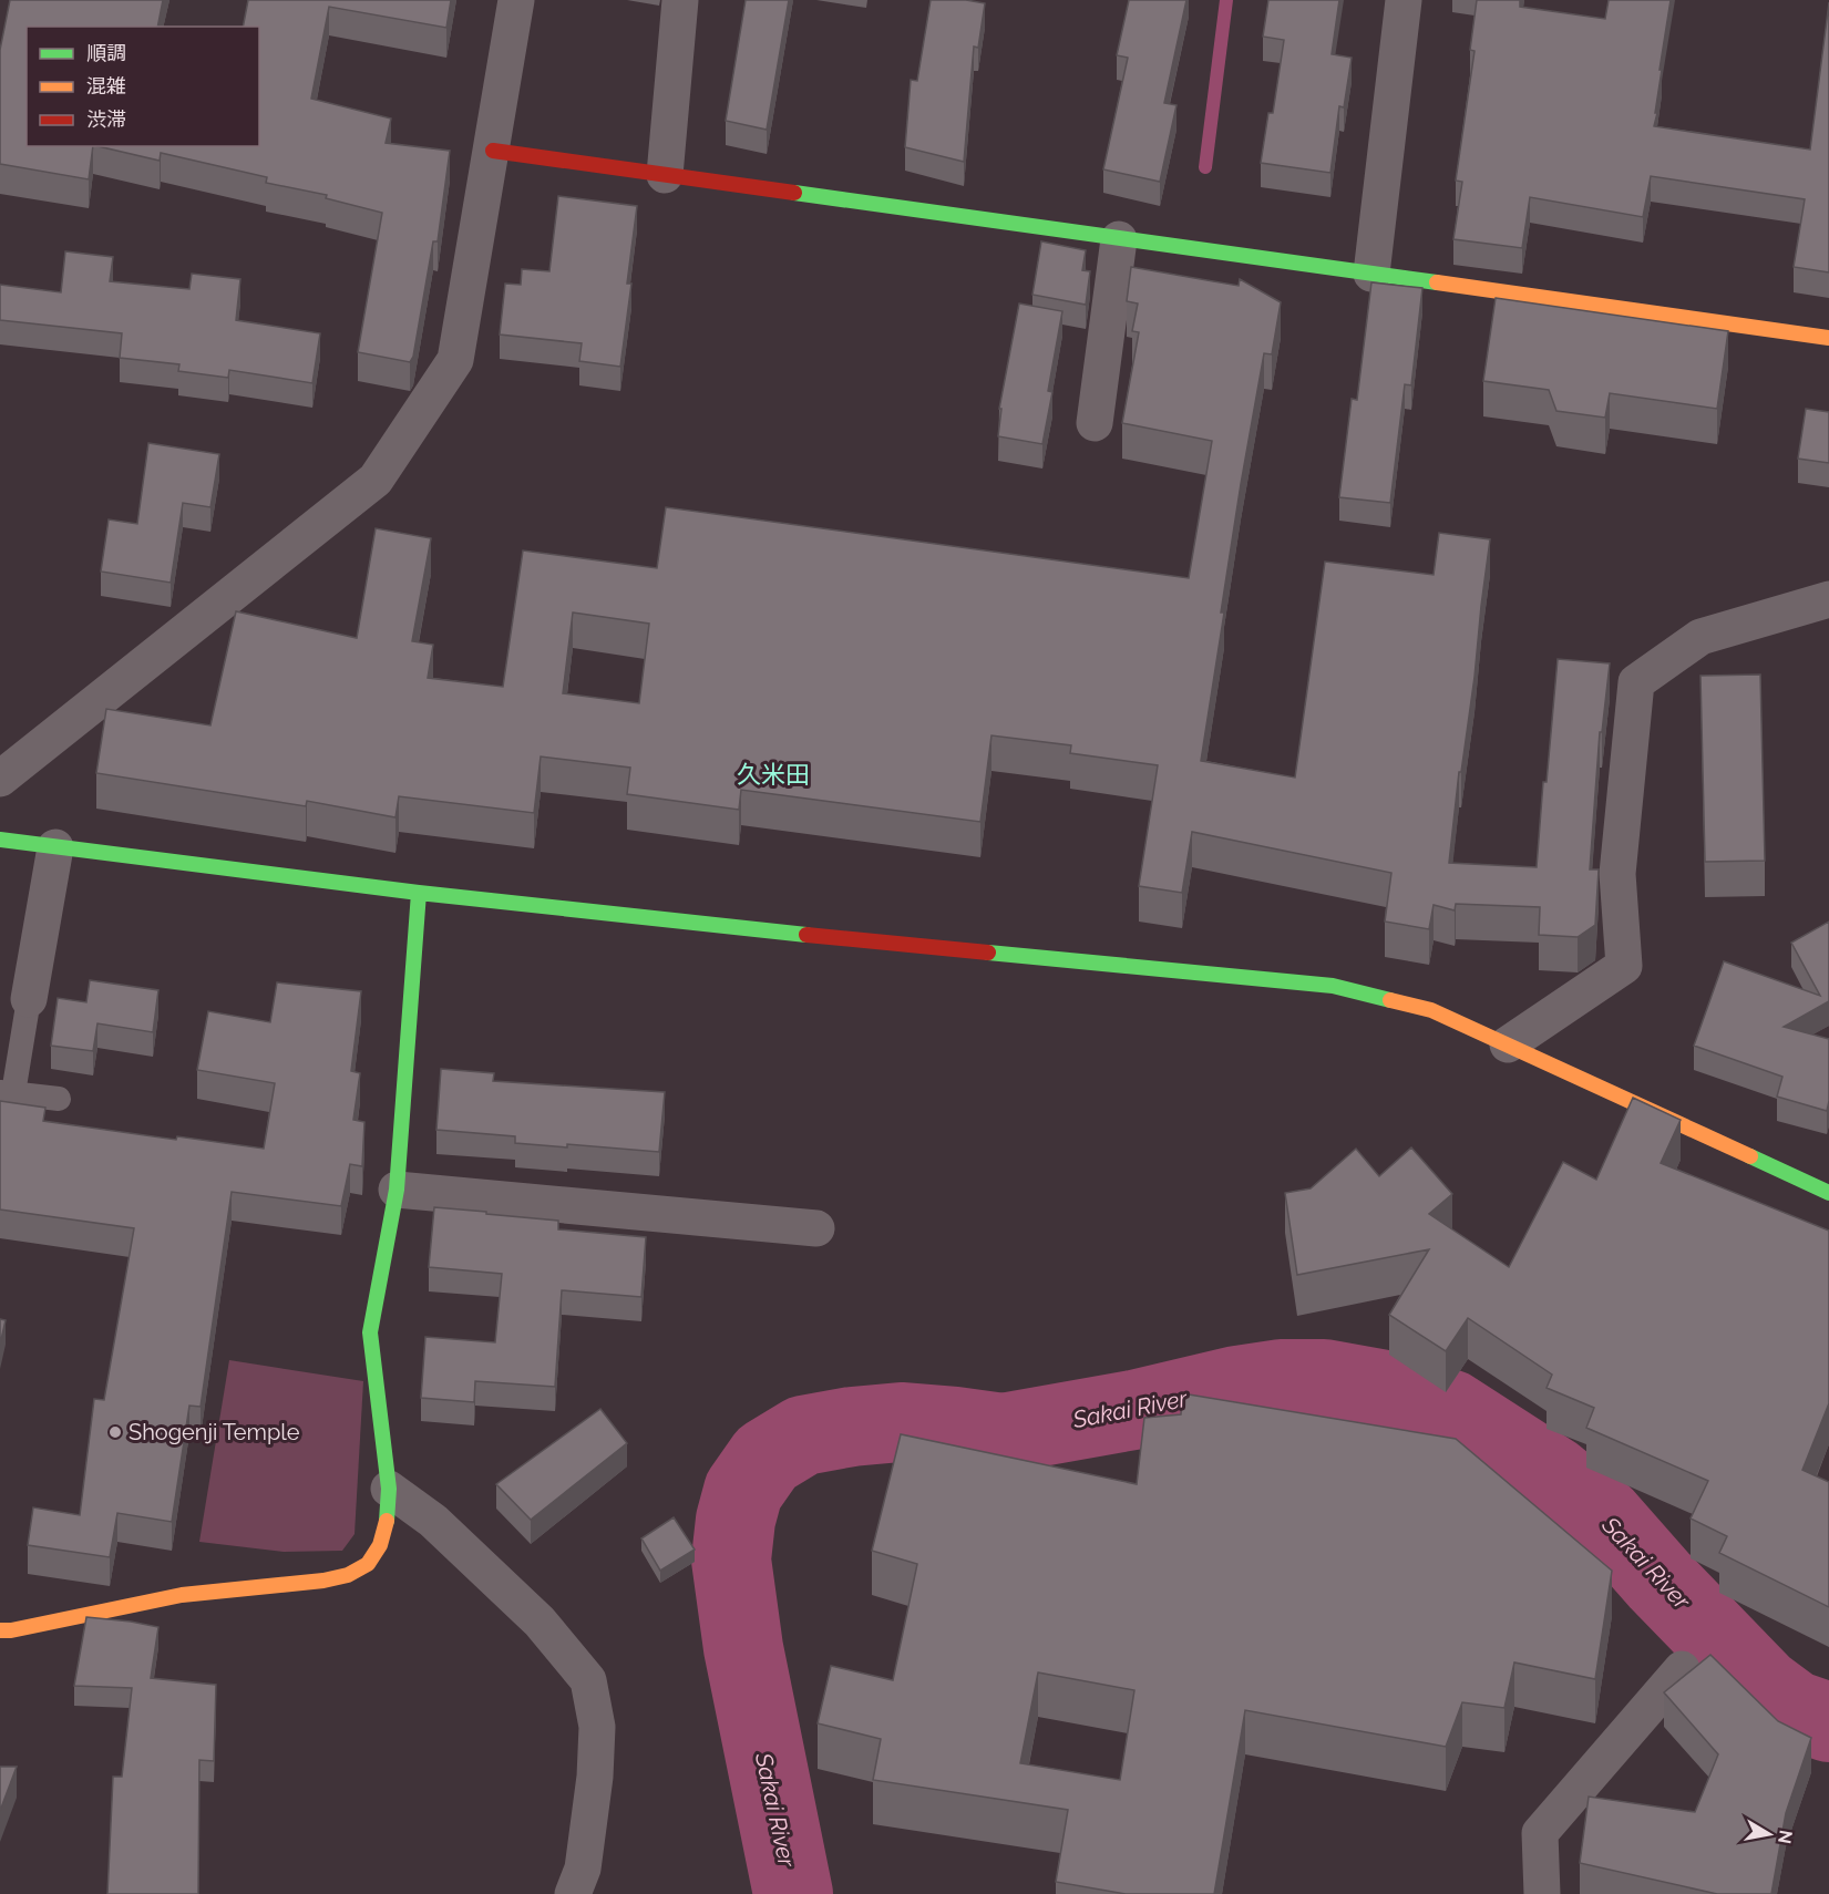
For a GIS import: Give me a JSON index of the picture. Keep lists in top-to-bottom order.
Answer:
{
  "districts": ["久米田"],
  "water": ["Sakai River"],
  "places": ["Shogenji Temple"],
  "legend": ["順調", "混雑", "渋滞"],
  "north": "right"
}
